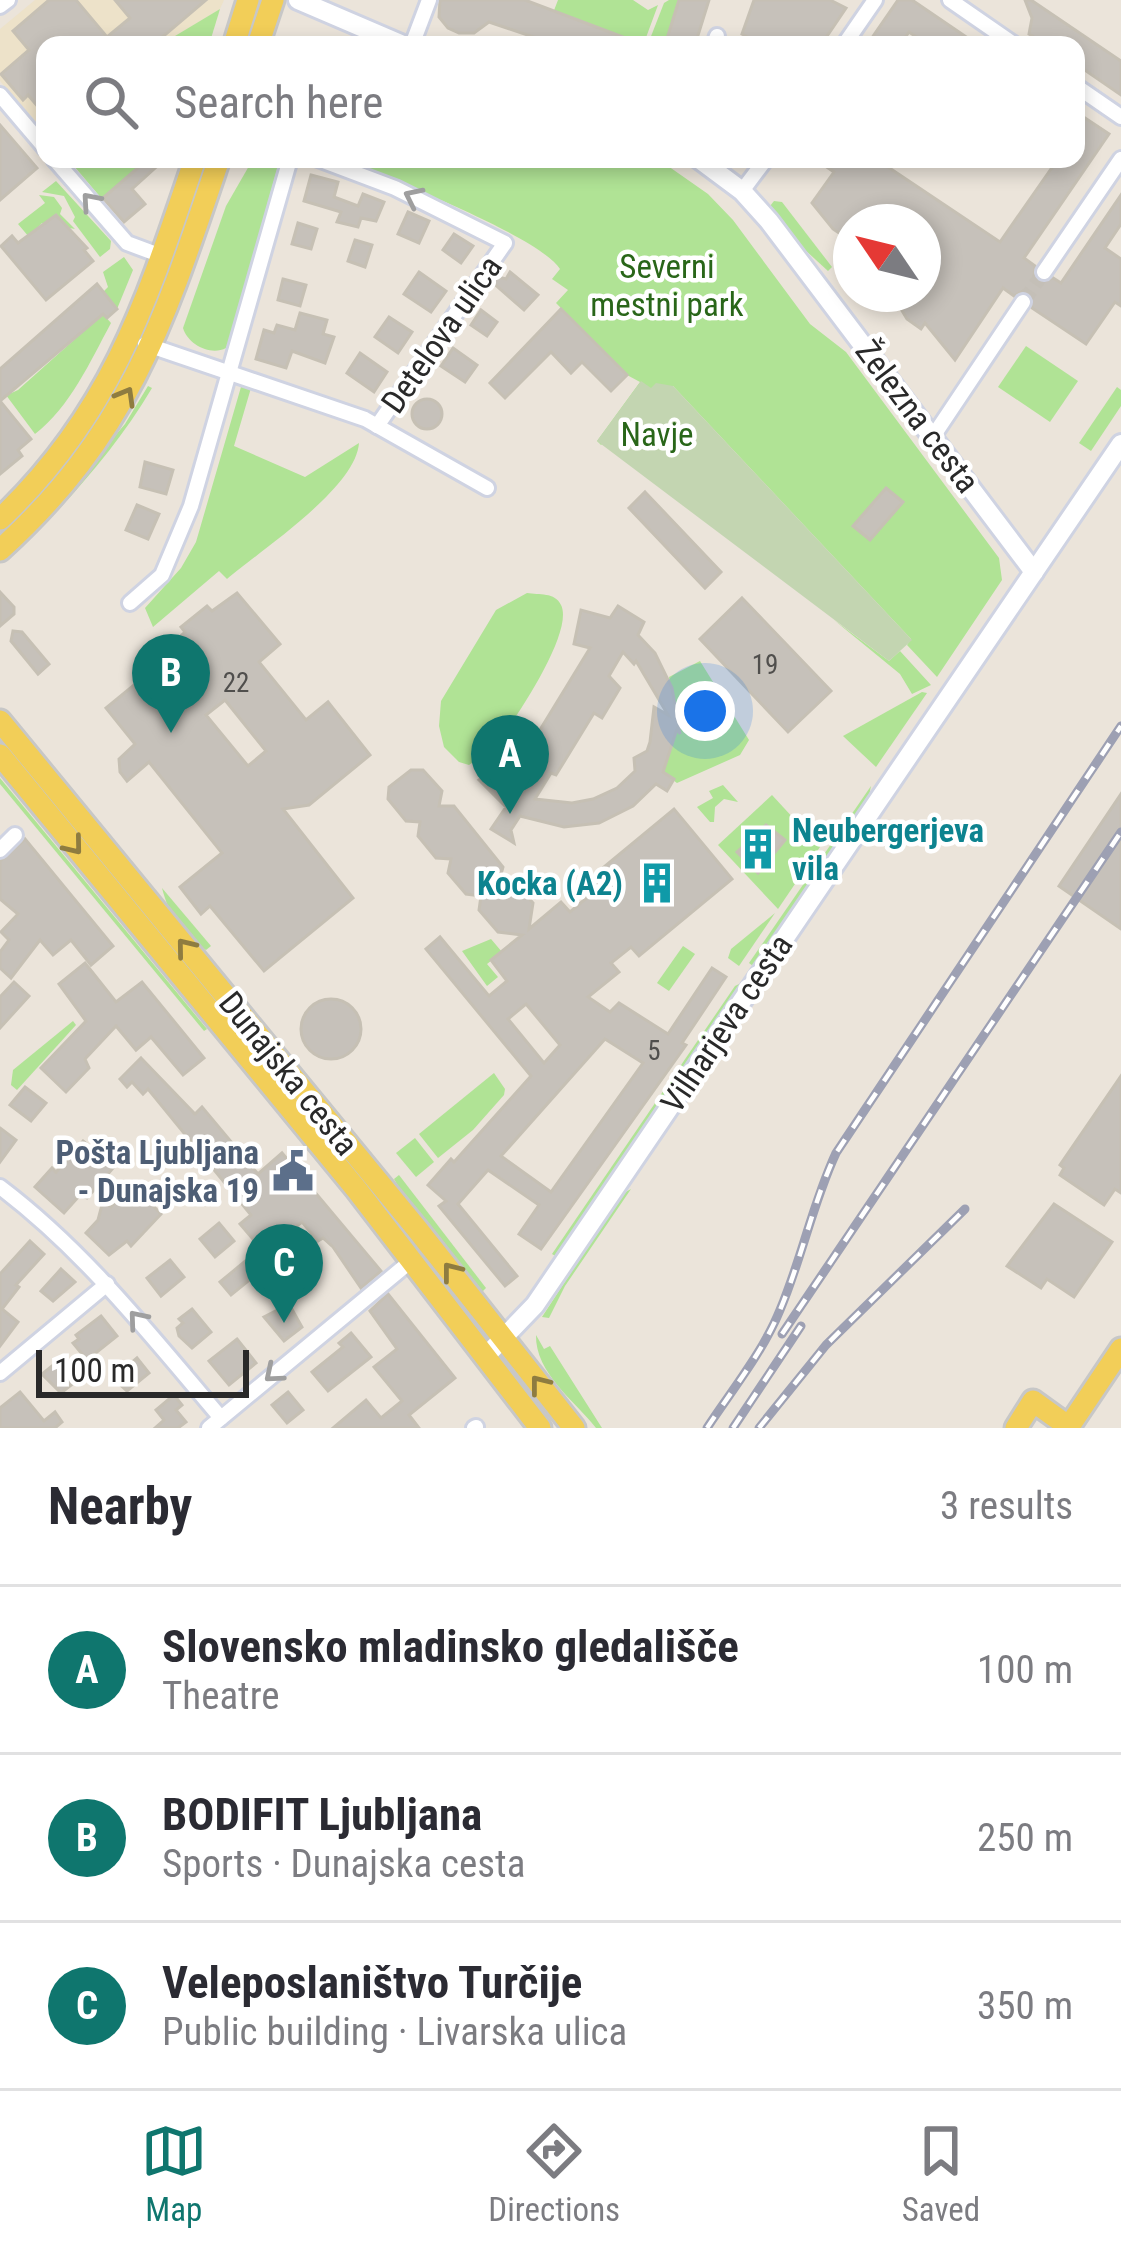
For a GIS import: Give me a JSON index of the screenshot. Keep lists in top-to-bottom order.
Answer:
{
  "streets": {
    "main road": ["Železna cesta", "Vilharjeva cesta", "Dunajska cesta"],
    "street": ["Detelova ulica"]
  },
  "crossings": [
    ["Železna cesta", "Vilharjeva cesta"],
    ["Vilharjeva cesta", "Dunajska cesta"]
  ],
  "parks": ["Severni mestni park", "Navje"],
  "places": {
    "building": ["Neubergerjeva vila", "Kocka (A2)"],
    "public building": ["Pošta Ljubljana - Dunajska 19"]
  },
  "house_numbers": ["19", "22", "5"],
  "scale_bar": "100 m",
  "north": "top left",
  "page": {
    "search": "Search here",
    "pins": ["B", "A", "C"],
    "scale": "100 m",
    "heading": ["Nearby", "3 results"],
    "list": [
      {
        "mark": "A",
        "name": "Slovensko mladinsko gledališče",
        "note": "Theatre",
        "value": "100 m"
      },
      {
        "mark": "B",
        "name": "BODIFIT Ljubljana",
        "note": "Sports · Dunajska cesta",
        "value": "250 m"
      },
      {
        "mark": "C",
        "name": "Veleposlaništvo Turčije",
        "note": "Public building · Livarska ulica",
        "value": "350 m"
      }
    ],
    "nav": ["Map", "Directions", "Saved"]
  }
}
